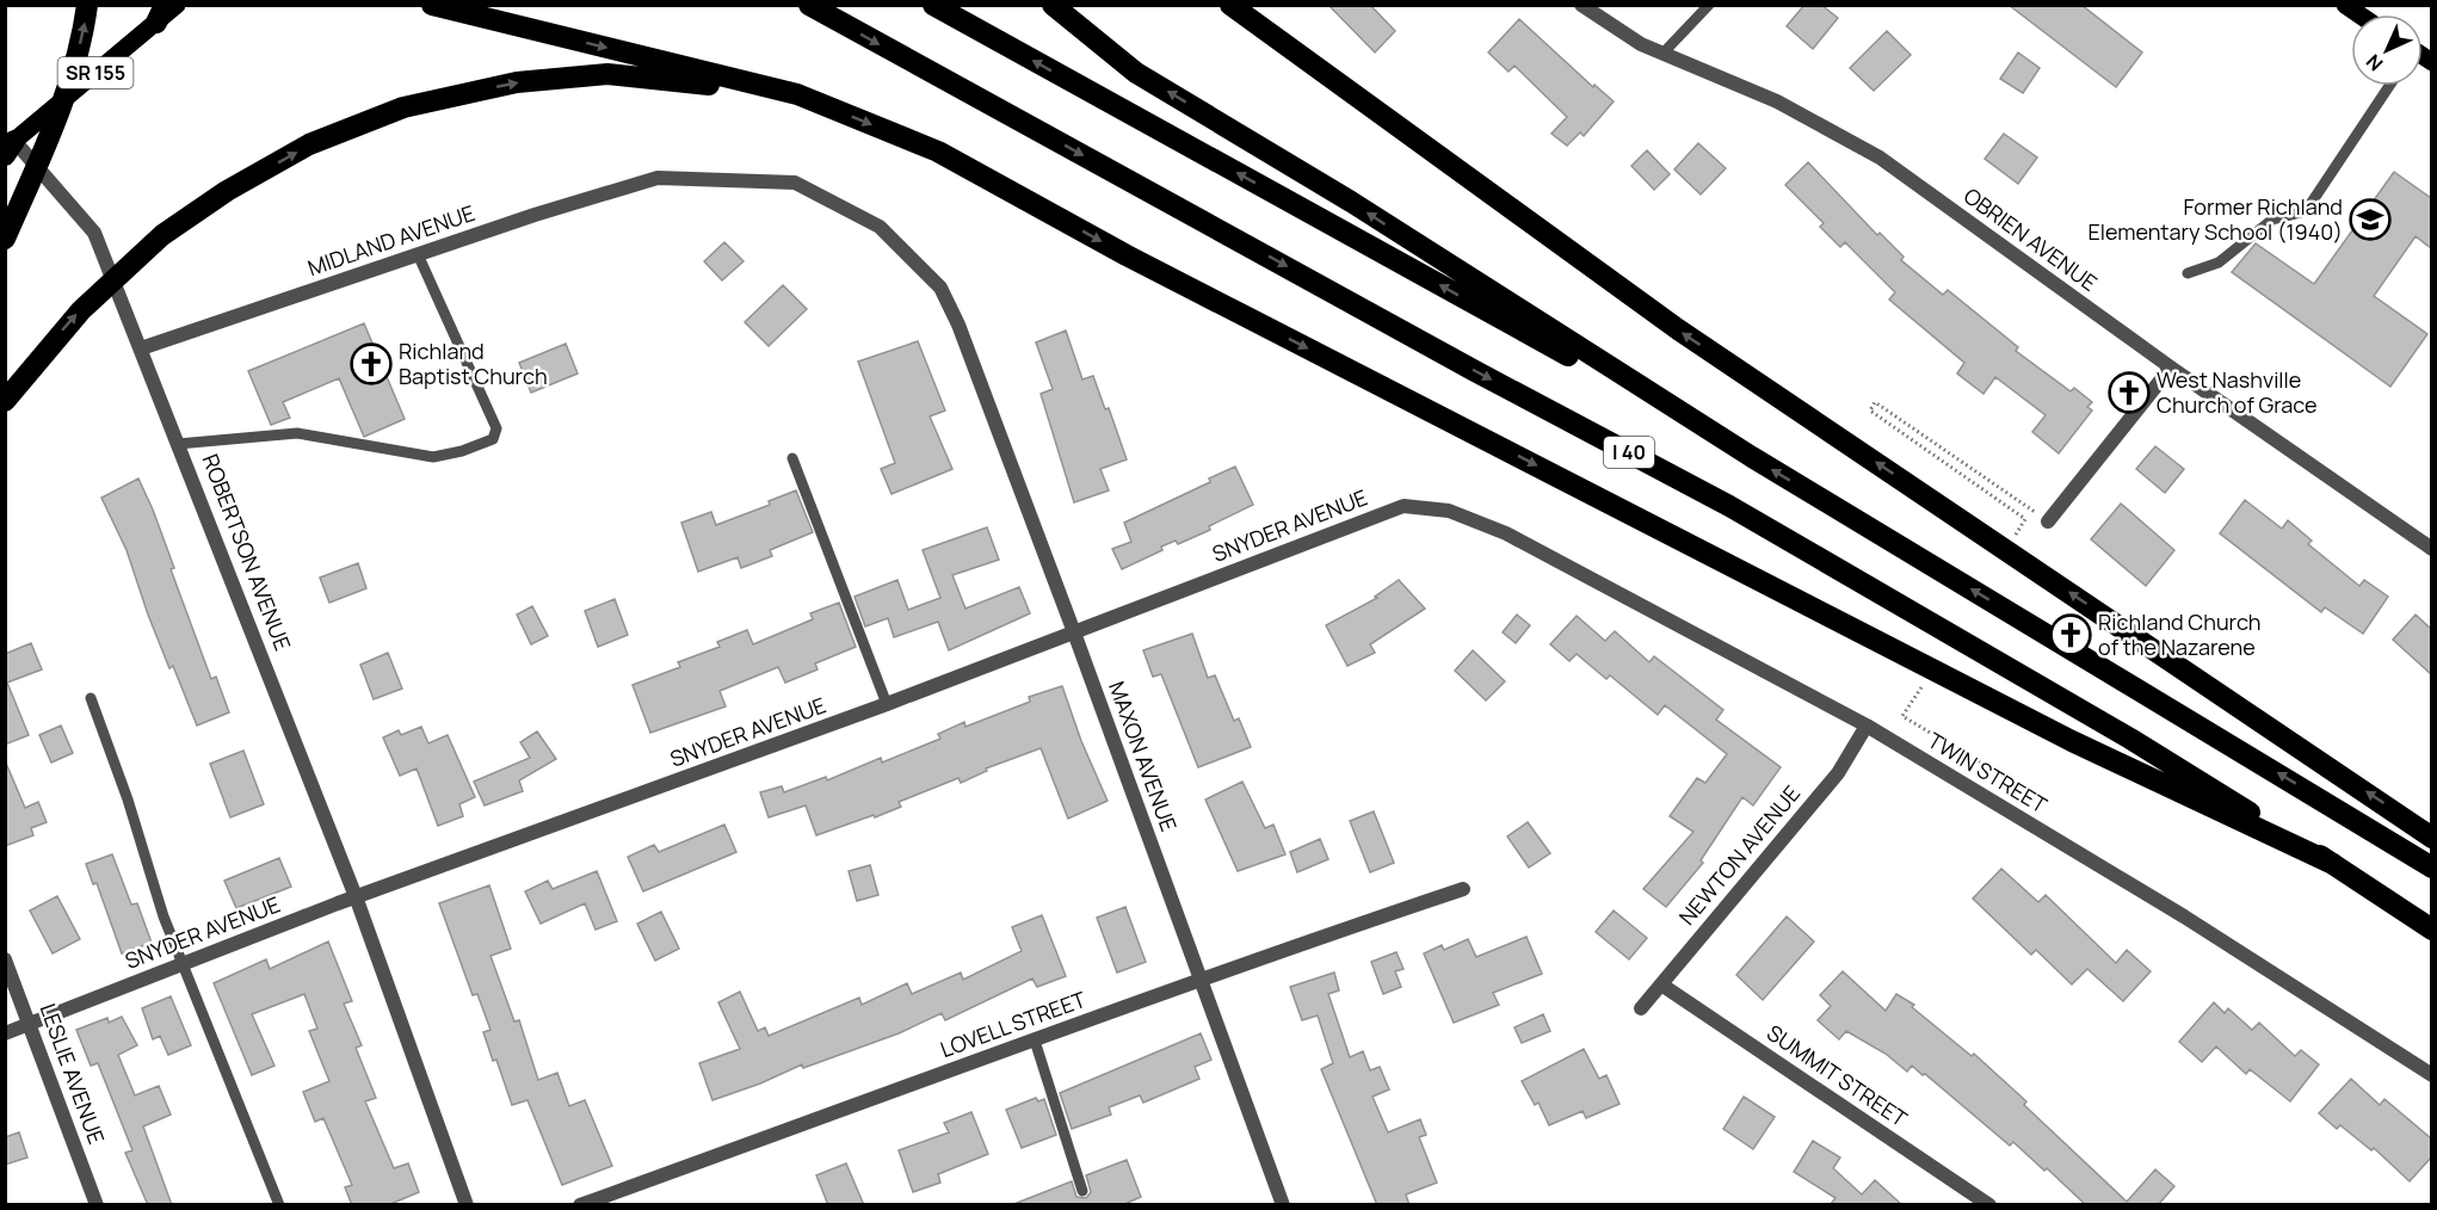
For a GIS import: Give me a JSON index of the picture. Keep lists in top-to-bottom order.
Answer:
{
  "streets": {
    "highway": ["I 40"],
    "main road": ["SR 155", "ROBERTSON AVENUE"],
    "street": [
      "OBRIEN AVENUE",
      "MIDLAND AVENUE",
      "SNYDER AVENUE",
      "MAXON AVENUE",
      "TWIN STREET",
      "NEWTON AVENUE",
      "LOVELL STREET",
      "LESLIE AVENUE",
      "SUMMIT STREET"
    ]
  },
  "crossings": [
    ["MIDLAND AVENUE", "ROBERTSON AVENUE"],
    ["MIDLAND AVENUE", "MAXON AVENUE"],
    ["SNYDER AVENUE", "ROBERTSON AVENUE"],
    ["SNYDER AVENUE", "MAXON AVENUE"],
    ["SNYDER AVENUE", "TWIN STREET"],
    ["SNYDER AVENUE", "LESLIE AVENUE"],
    ["MAXON AVENUE", "LOVELL STREET"],
    ["TWIN STREET", "NEWTON AVENUE"],
    ["NEWTON AVENUE", "SUMMIT STREET"]
  ],
  "places": {
    "school or university": ["Former Richland Elementary School (1940)"],
    "church": ["Richland Baptist Church", "West Nashville Church of Grace", "Richland Church of the Nazarene"]
  },
  "north": "bottom left"
}
